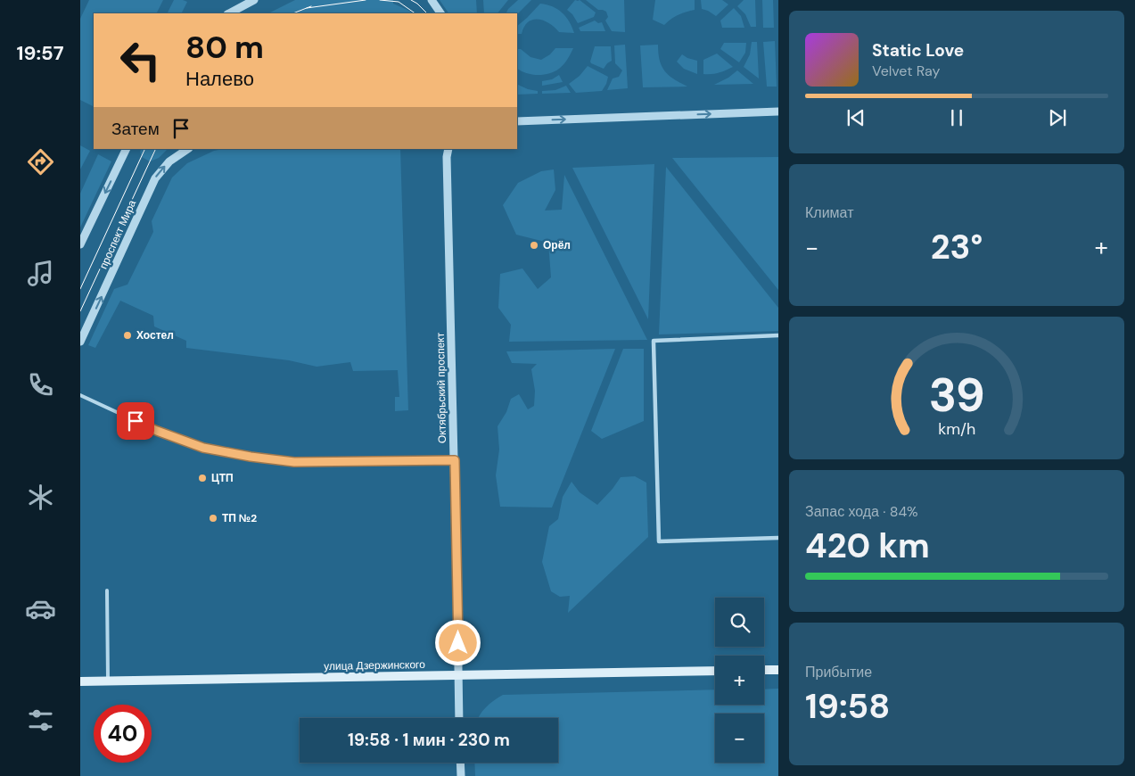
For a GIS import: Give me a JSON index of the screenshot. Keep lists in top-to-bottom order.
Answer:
{
  "streets": {
    "main road": ["улица Дзержинского"],
    "street": ["проспект Мира", "Октябрьский проспект"]
  },
  "crossings": [
    ["Октябрьский проспект", "улица Дзержинского"]
  ],
  "places": [
    "Орёл",
    "Хостел",
    "ЦТП",
    "ТП №2"
  ],
  "page": {
    "tabs": "19:57",
    "turn": ["80 m", "Налево"],
    "song": ["Static Love", "Velvet Ray"],
    "then": "Затем",
    "tile": [
      "Климат",
      ["Запас хода · 84%", "420 km"],
      ["Прибытие", "19:58"]
    ],
    "heat": ["−", "23°", "+"],
    "map_buttons": ["+", "−"],
    "limit": "40",
    "trip": "19:58 · 1 мин · 230 m",
    "gauge": ["39", "km/h"]
  }
}
